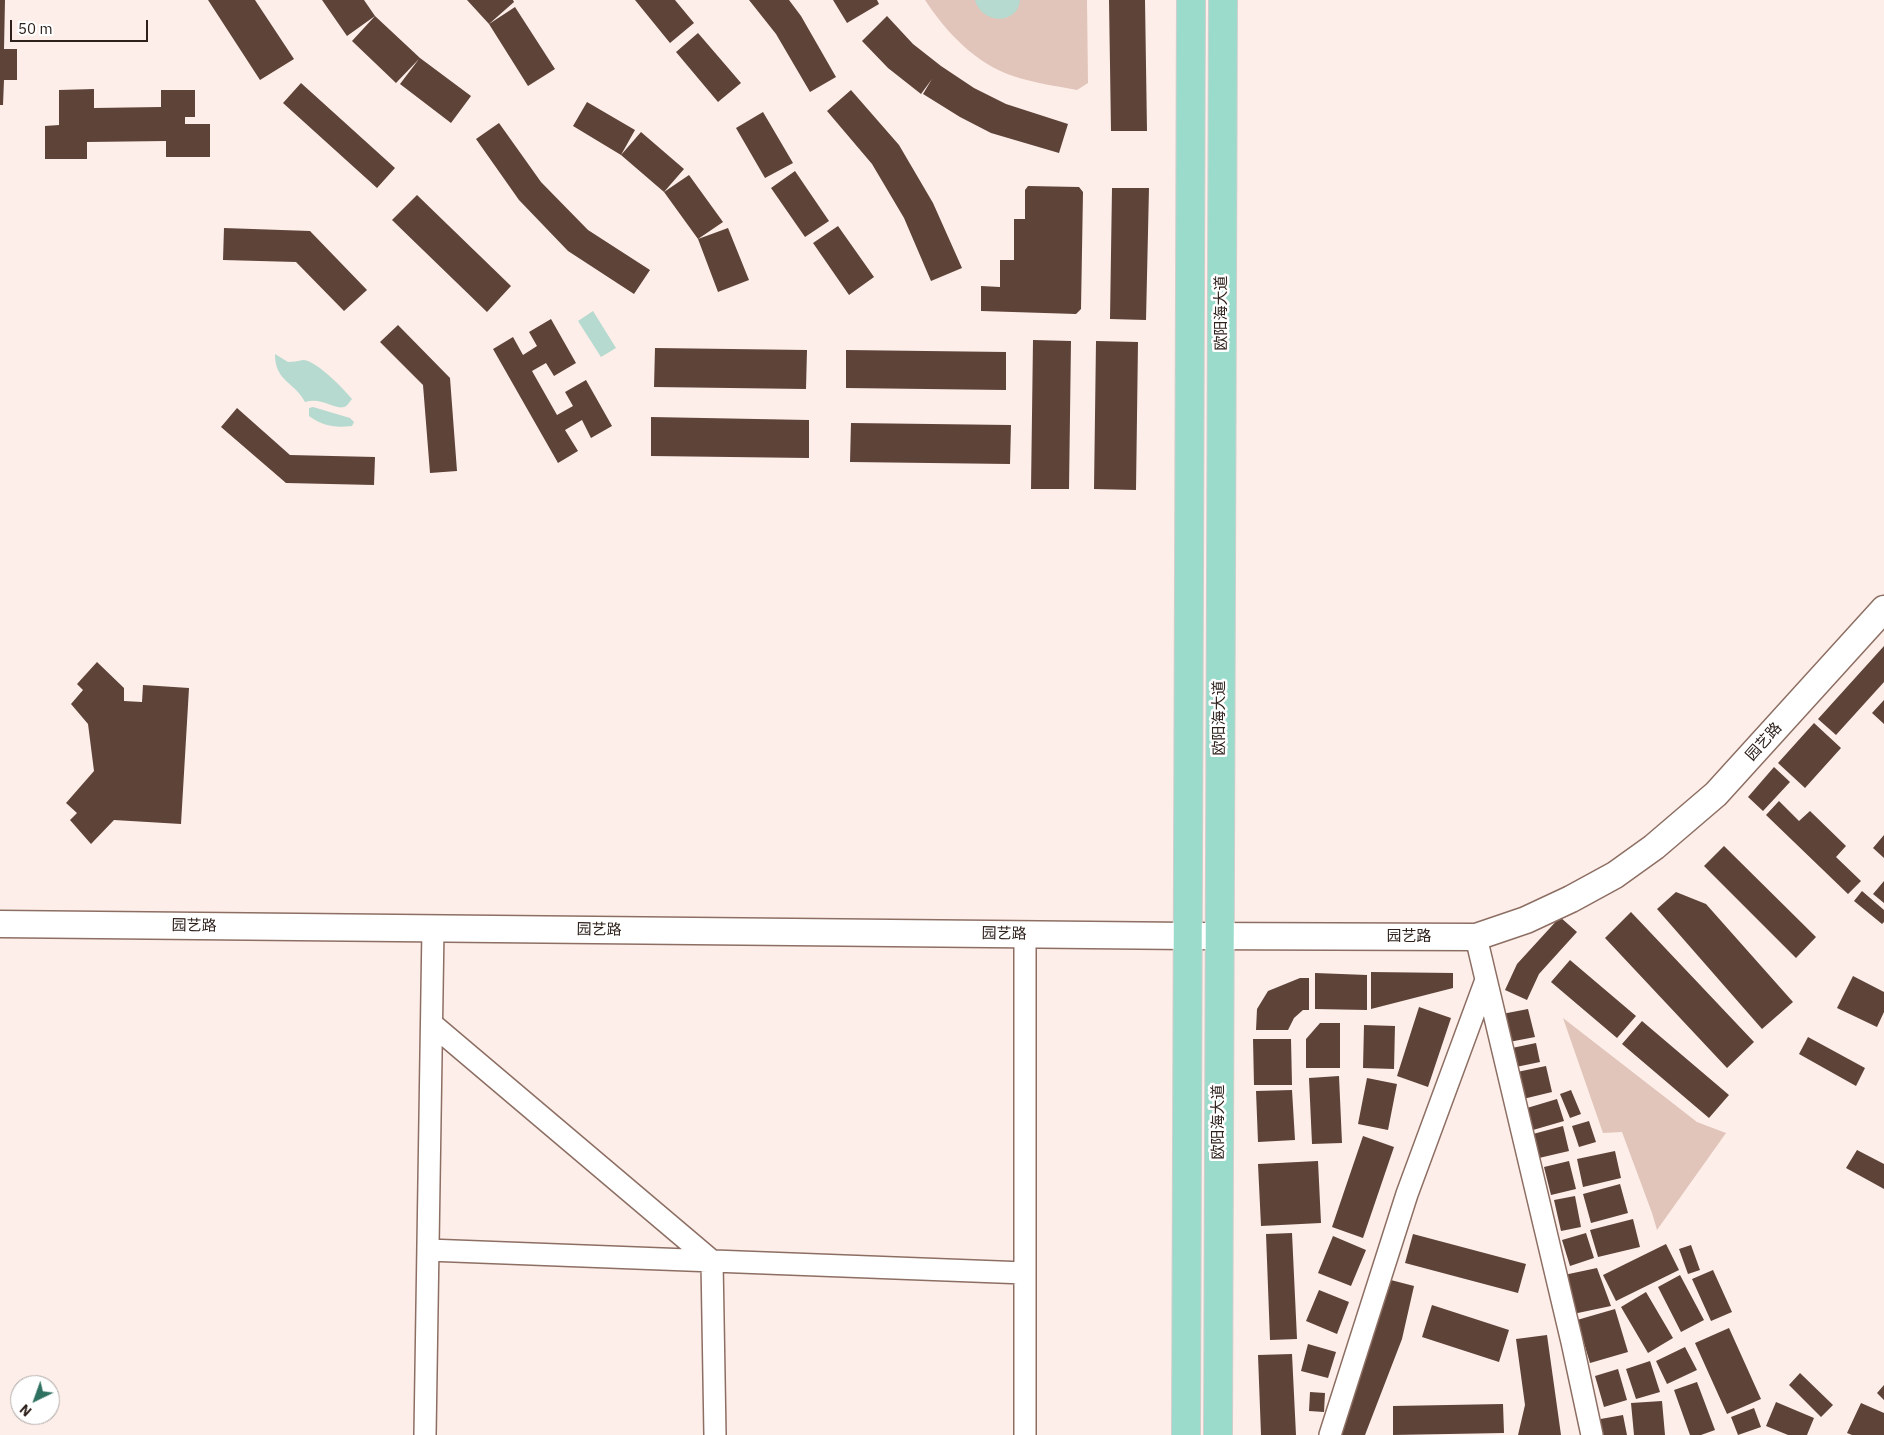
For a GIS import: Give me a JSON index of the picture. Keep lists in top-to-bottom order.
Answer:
{
  "streets": {
    "main road": ["欧阳海大道"],
    "street": ["园艺路"]
  },
  "crossings": [
    ["欧阳海大道", "园艺路"]
  ],
  "scale_bar": "50 m",
  "north": "bottom left"
}
